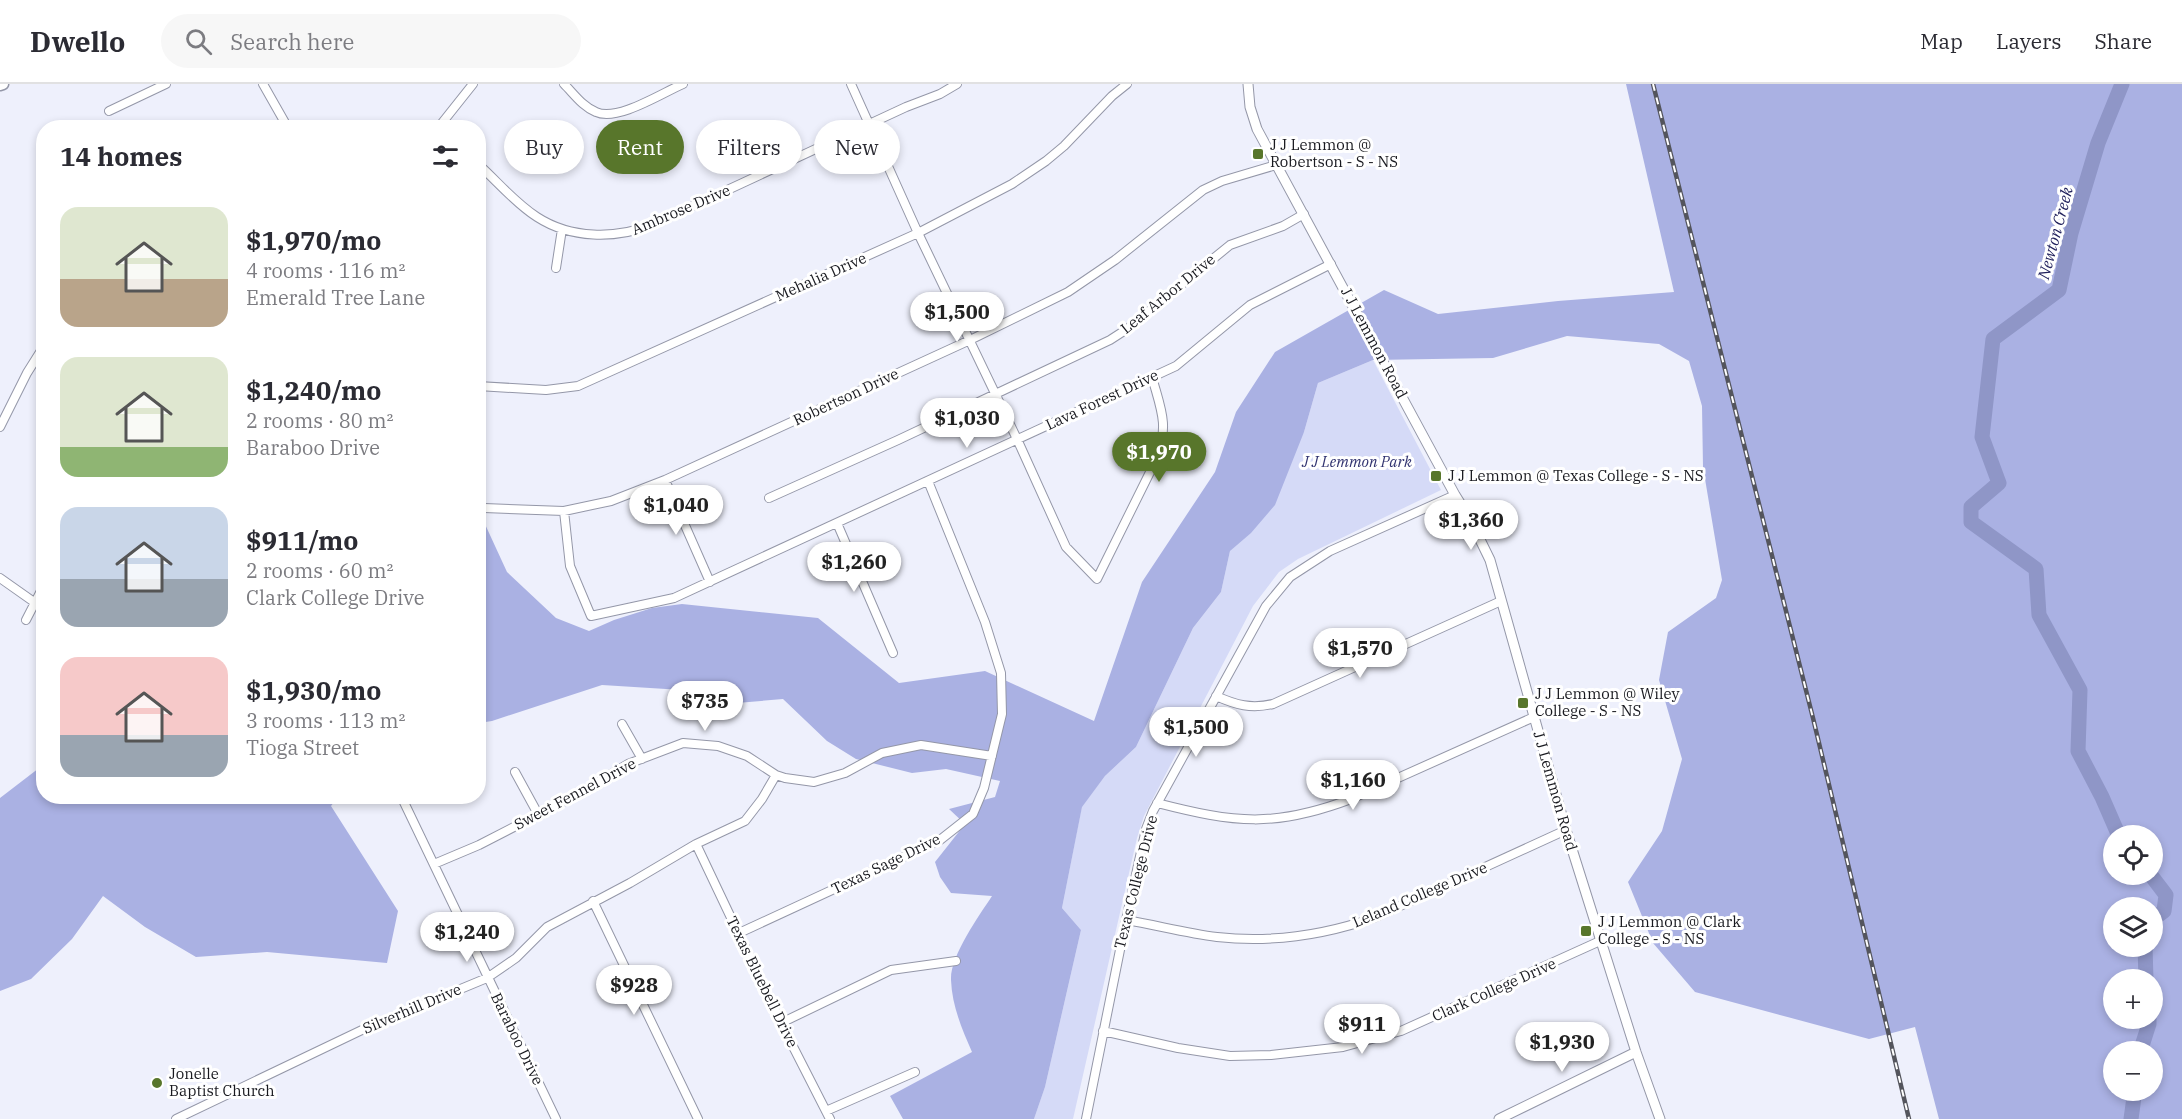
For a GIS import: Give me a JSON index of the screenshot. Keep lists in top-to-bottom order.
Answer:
{
  "streets": {
    "street": [
      "Ambrose Drive",
      "Mehalia Drive",
      "Leaf Arbor Drive",
      "J J Lemmon Road",
      "Robertson Drive",
      "Lava Forest Drive",
      "Sweet Fennel Drive",
      "Texas Sage Drive",
      "Texas College Drive",
      "Leland College Drive",
      "Texas Bluebell Drive",
      "Clark College Drive",
      "Silverhill Drive",
      "Baraboo Drive"
    ]
  },
  "crossings": [
    ["Leaf Arbor Drive", "J J Lemmon Road"],
    ["J J Lemmon Road", "Robertson Drive"],
    ["J J Lemmon Road", "Lava Forest Drive"],
    ["J J Lemmon Road", "Texas College Drive"],
    ["J J Lemmon Road", "Leland College Drive"],
    ["J J Lemmon Road", "Clark College Drive"],
    ["Robertson Drive", "Lava Forest Drive"],
    ["Lava Forest Drive", "Texas Sage Drive"],
    ["Sweet Fennel Drive", "Texas Sage Drive"],
    ["Sweet Fennel Drive", "Silverhill Drive"],
    ["Sweet Fennel Drive", "Baraboo Drive"],
    ["Texas Sage Drive", "Texas Bluebell Drive"],
    ["Texas College Drive", "Leland College Drive"],
    ["Texas College Drive", "Clark College Drive"],
    ["Texas Bluebell Drive", "Silverhill Drive"],
    ["Silverhill Drive", "Baraboo Drive"]
  ],
  "water": ["Newton Creek"],
  "parks": ["J J Lemmon Park"],
  "places": {
    "transit": [
      "J J Lemmon @ Robertson - S - NS",
      "J J Lemmon @ Texas College - S - NS",
      "J J Lemmon @ Wiley College - S - NS",
      "J J Lemmon @ Clark College - S - NS"
    ],
    "other": ["Jonelle Baptist Church"]
  },
  "page": {
    "header": "Dwello",
    "search": "Search here",
    "nav": ["Map", "Layers", "Share"],
    "chip": [
      "Buy",
      "Rent",
      "Filters",
      "New"
    ],
    "heading": "14 homes",
    "list": [
      {
        "name": "$1,970/mo",
        "note": "4 rooms · 116 m² · Emerald Tree Lane"
      },
      {
        "name": "$1,240/mo",
        "note": "2 rooms · 80 m² · Baraboo Drive"
      },
      {
        "name": "$911/mo",
        "note": "2 rooms · 60 m² · Clark College Drive"
      },
      {
        "name": "$1,930/mo",
        "note": "3 rooms · 113 m² · Tioga Street"
      }
    ],
    "price": [
      "$1,500",
      "$1,030",
      "$1,970",
      "$1,040",
      "$1,360",
      "$1,260",
      "$1,570",
      "$735",
      "$1,500",
      "$1,160",
      "$1,240",
      "$928",
      "$911",
      "$1,930"
    ],
    "map_buttons": ["+", "−"]
  }
}
